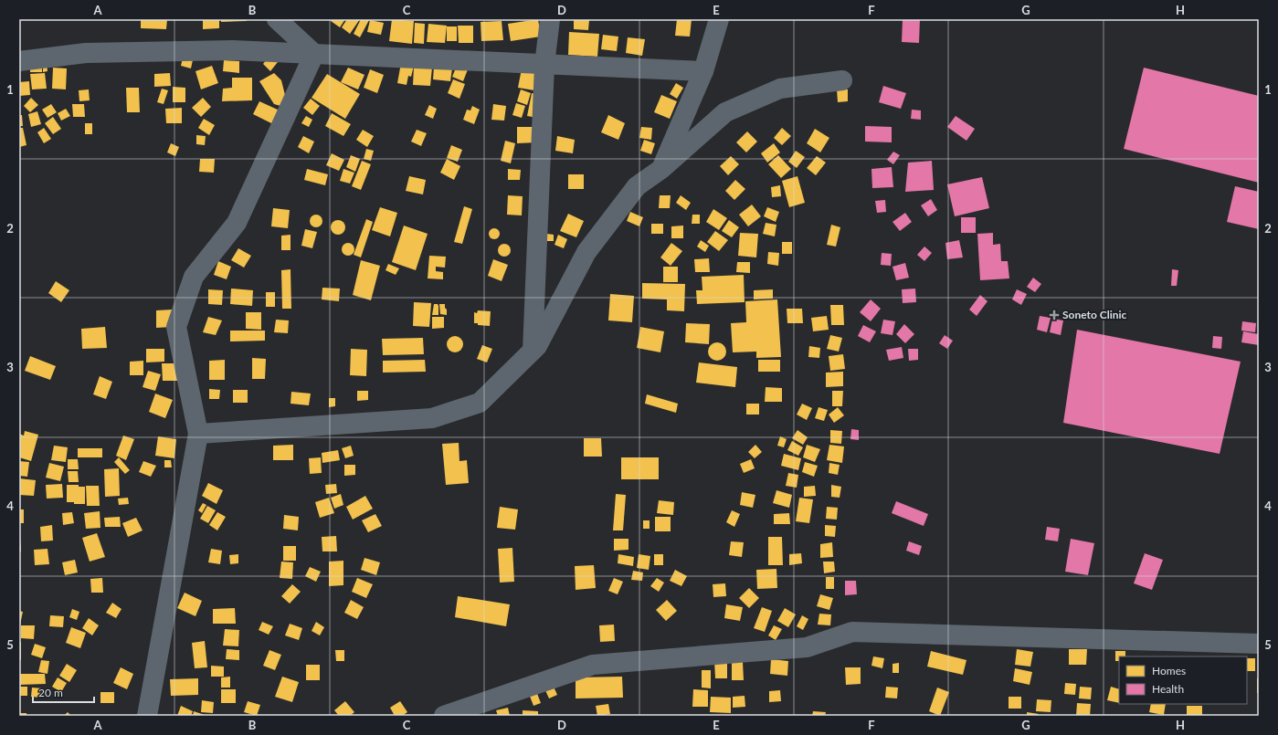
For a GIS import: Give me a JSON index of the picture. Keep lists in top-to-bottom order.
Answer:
{
  "places": {
    "health": ["Soneto Clinic"]
  },
  "legend": ["Homes", "Health"],
  "scale_bar": "20 m",
  "grid": {
    "columns": [
      "A",
      "B",
      "C",
      "D",
      "E",
      "F",
      "G",
      "H"
    ],
    "rows": [
      "1",
      "2",
      "3",
      "4",
      "5"
    ]
  }
}
